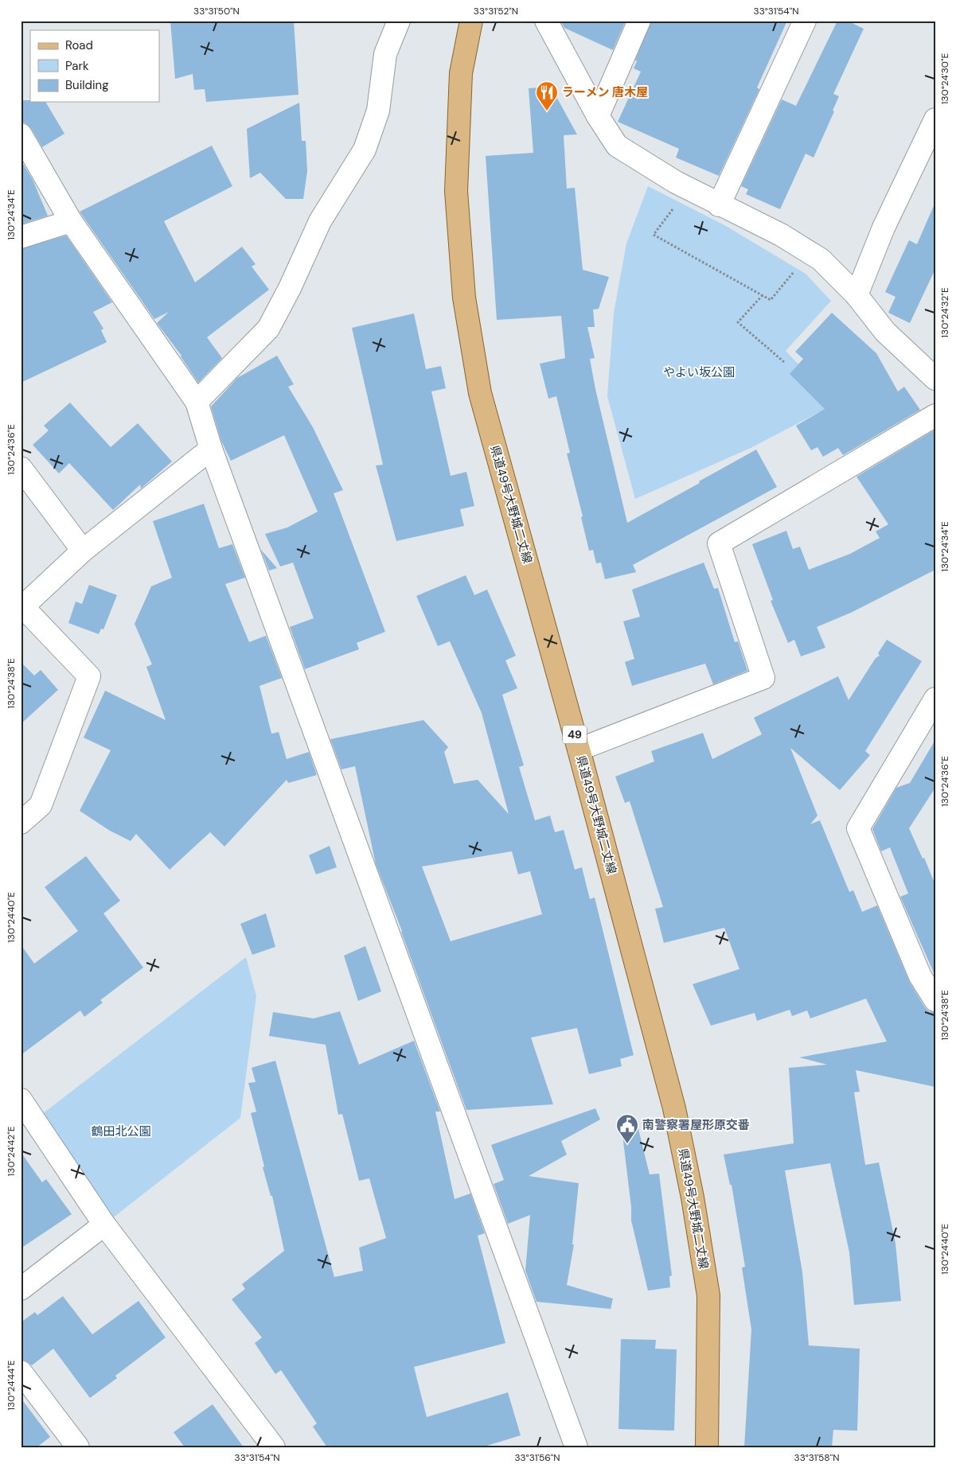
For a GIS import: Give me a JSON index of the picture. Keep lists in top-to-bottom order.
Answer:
{
  "streets": {
    "main road": ["県道49号大野城二丈線", "49"]
  },
  "parks": ["やよい坂公園", "鶴田北公園"],
  "places": {
    "restaurant": ["ラーメン 唐木屋"],
    "public building": ["南警察署屋形原交番"]
  },
  "legend": ["Road", "Park", "Building"],
  "coordinates": [
    "33°31'50\"N",
    "33°31'52\"N",
    "33°31'54\"N",
    "130°24'30\"E",
    "130°24'34\"E",
    "130°24'32\"E",
    "130°24'36\"E",
    "130°24'38\"E",
    "130°24'40\"E",
    "130°24'42\"E",
    "130°24'44\"E",
    "33°31'56\"N",
    "33°31'58\"N"
  ]
}
